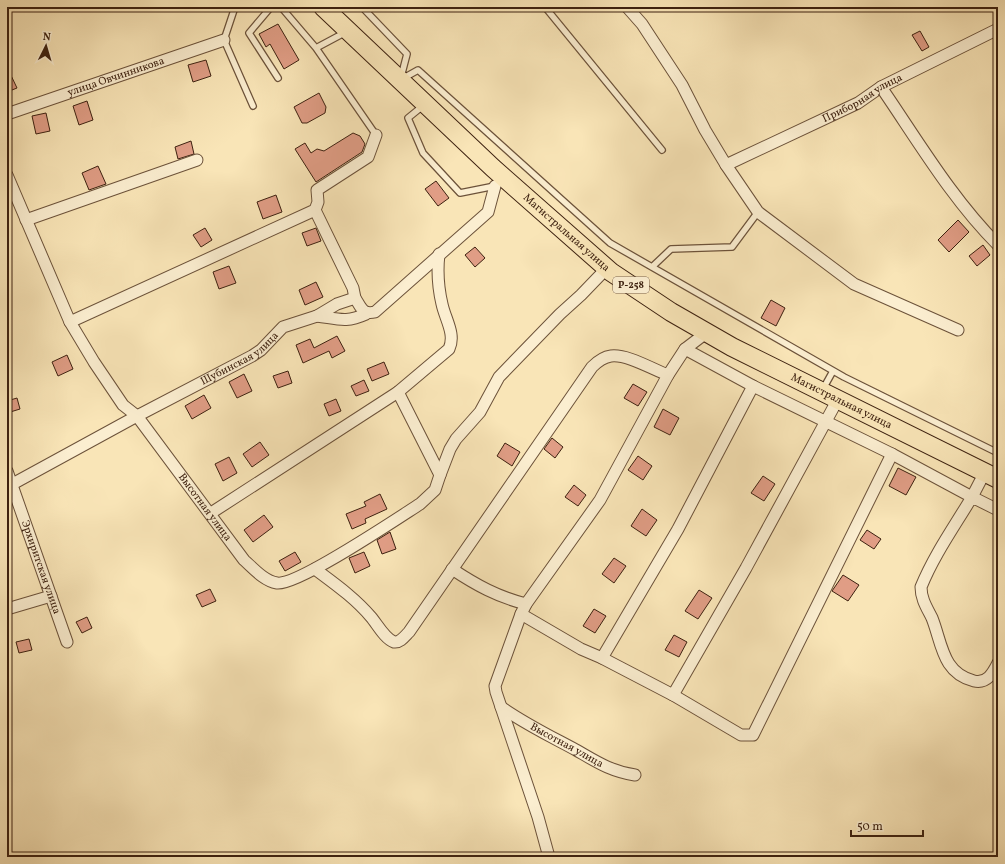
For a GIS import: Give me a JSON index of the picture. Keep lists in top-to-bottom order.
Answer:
{
  "streets": {
    "highway": ["Магистральная улица", "Р-258"],
    "street": [
      "улица Овчинникова",
      "Приборная улица",
      "Шубинская улица",
      "Высотная улица",
      "Эрхиритская улица"
    ]
  },
  "crossings": [
    ["Шубинская улица", "Высотная улица"],
    ["Шубинская улица", "Эрхиритская улица"]
  ],
  "scale_bar": "50 m",
  "north": "top"
}
